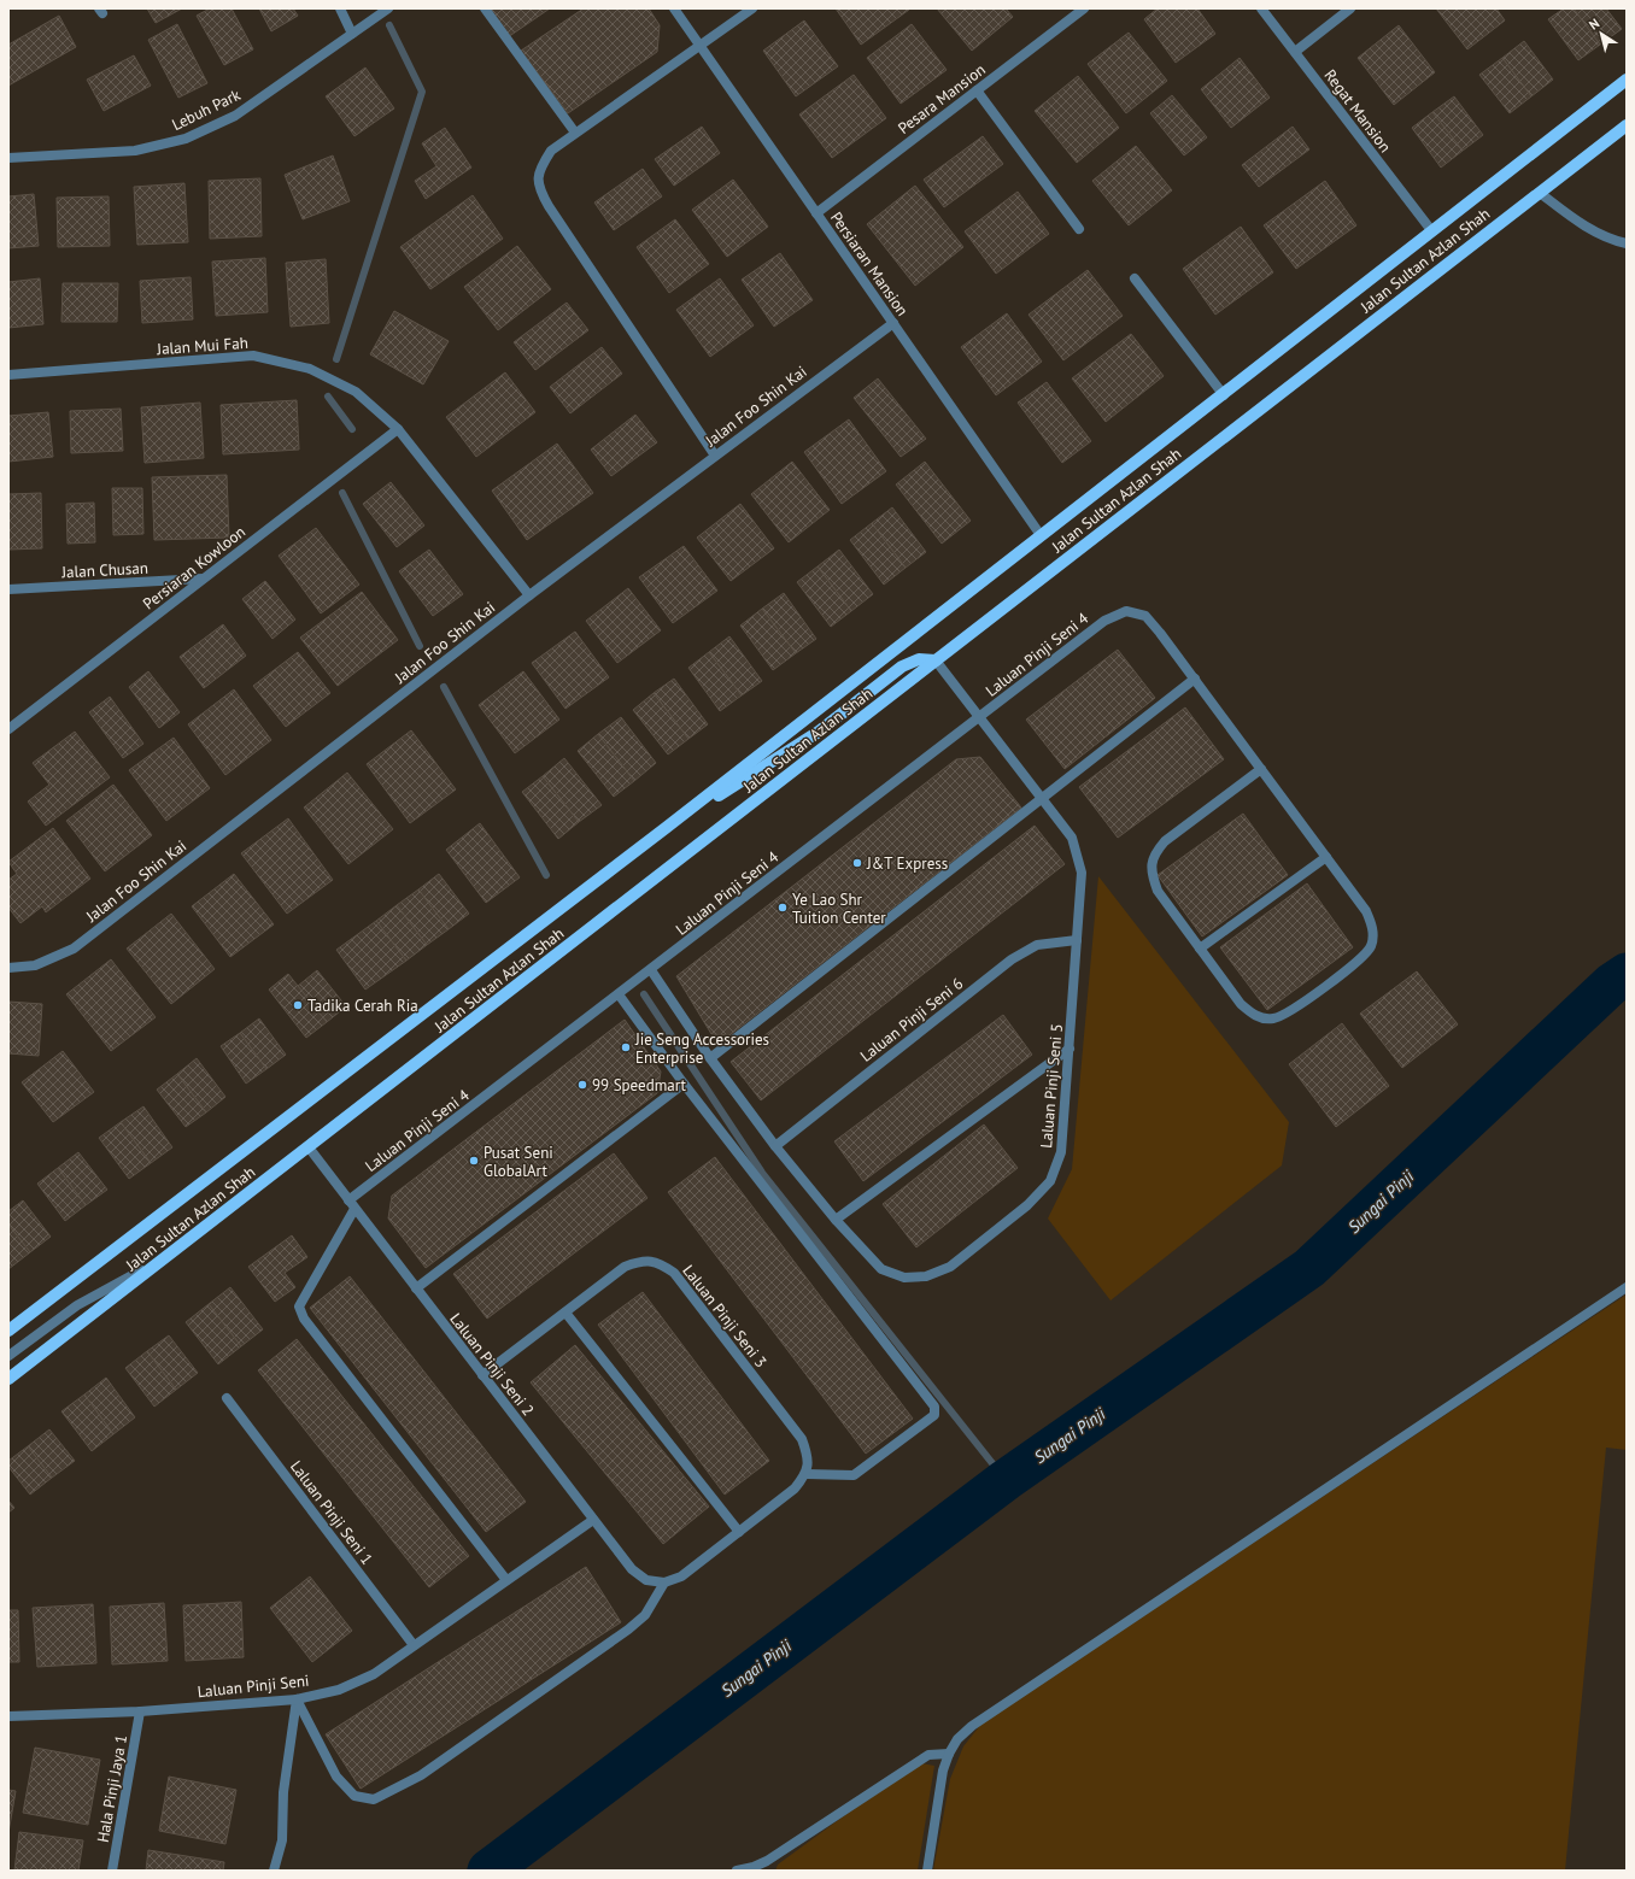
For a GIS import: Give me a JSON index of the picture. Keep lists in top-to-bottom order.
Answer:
{
  "streets": {
    "main road": ["Jalan Sultan Azlan Shah"],
    "street": [
      "Pesara Mansion",
      "Lebuh Park",
      "Regat Mansion",
      "Persiaran Mansion",
      "Jalan Mui Fah",
      "Jalan Foo Shin Kai",
      "Persiaran Kowloon",
      "Jalan Chusan",
      "Laluan Pinji Seni 4",
      "Laluan Pinji Seni 6",
      "Laluan Pinji Seni 5",
      "Laluan Pinji Seni 3",
      "Laluan Pinji Seni 2",
      "Laluan Pinji Seni 1",
      "Laluan Pinji Seni",
      "Hala Pinji Jaya 1"
    ]
  },
  "crossings": [
    ["Pesara Mansion", "Persiaran Mansion"],
    ["Regat Mansion", "Jalan Sultan Azlan Shah"],
    ["Jalan Sultan Azlan Shah", "Persiaran Mansion"],
    ["Jalan Sultan Azlan Shah", "Laluan Pinji Seni 5"],
    ["Jalan Sultan Azlan Shah", "Laluan Pinji Seni 2"],
    ["Persiaran Mansion", "Jalan Foo Shin Kai"],
    ["Jalan Mui Fah", "Jalan Foo Shin Kai"],
    ["Jalan Mui Fah", "Persiaran Kowloon"],
    ["Persiaran Kowloon", "Jalan Chusan"],
    ["Laluan Pinji Seni 4", "Laluan Pinji Seni 5"],
    ["Laluan Pinji Seni 4", "Laluan Pinji Seni 2"],
    ["Laluan Pinji Seni 6", "Laluan Pinji Seni 5"],
    ["Laluan Pinji Seni 3", "Laluan Pinji Seni 2"],
    ["Laluan Pinji Seni 2", "Laluan Pinji Seni"],
    ["Laluan Pinji Seni 1", "Laluan Pinji Seni"],
    ["Laluan Pinji Seni", "Hala Pinji Jaya 1"]
  ],
  "water": ["Sungai Pinji"],
  "places": [
    "J&T Express",
    "Ye Lao Shr Tuition Center",
    "Tadika Cerah Ria",
    "Jie Seng Accessories Enterprise",
    "99 Speedmart",
    "Pusat Seni GlobalArt"
  ],
  "north": "top left"
}
